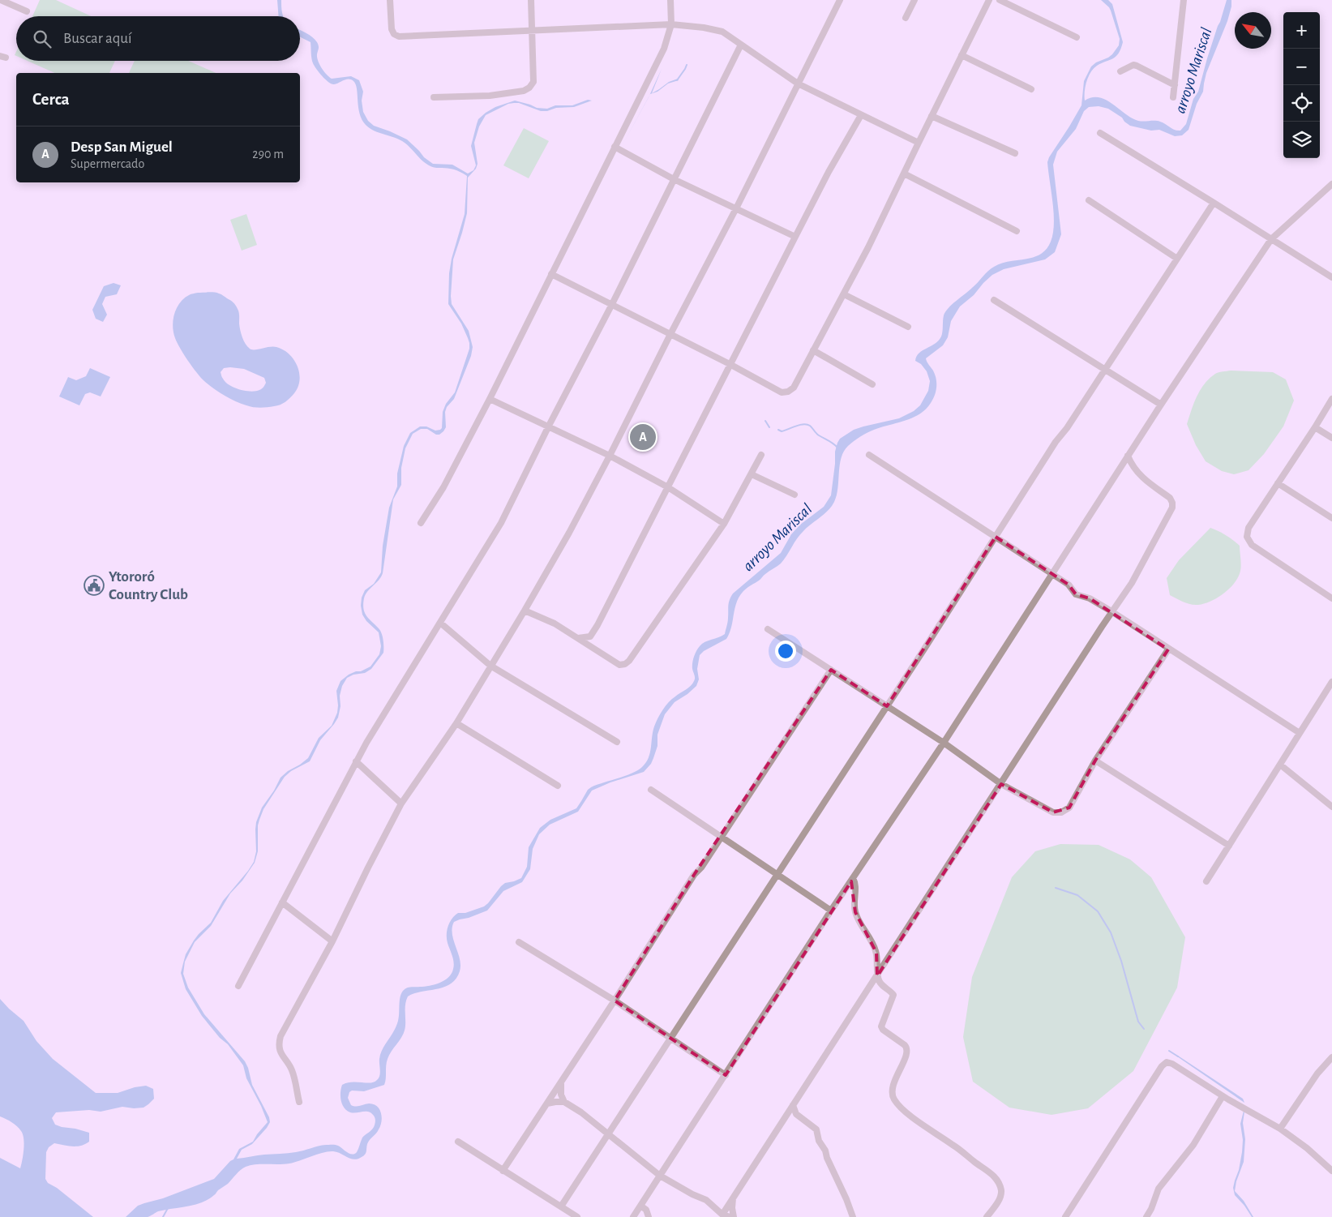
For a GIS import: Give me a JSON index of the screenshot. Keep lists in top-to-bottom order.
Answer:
{
  "water": ["arroyo Mariscal"],
  "places": {
    "public building": ["Ytororó Country Club"]
  },
  "north": "top left",
  "page": {
    "map_buttons": ["+", "−"],
    "search": "Buscar aquí",
    "heading": "Cerca",
    "list": [
      {
        "mark": "A",
        "name": "Desp San Miguel",
        "note": "Supermercado",
        "value": "290 m"
      }
    ],
    "pins": "A"
  }
}
